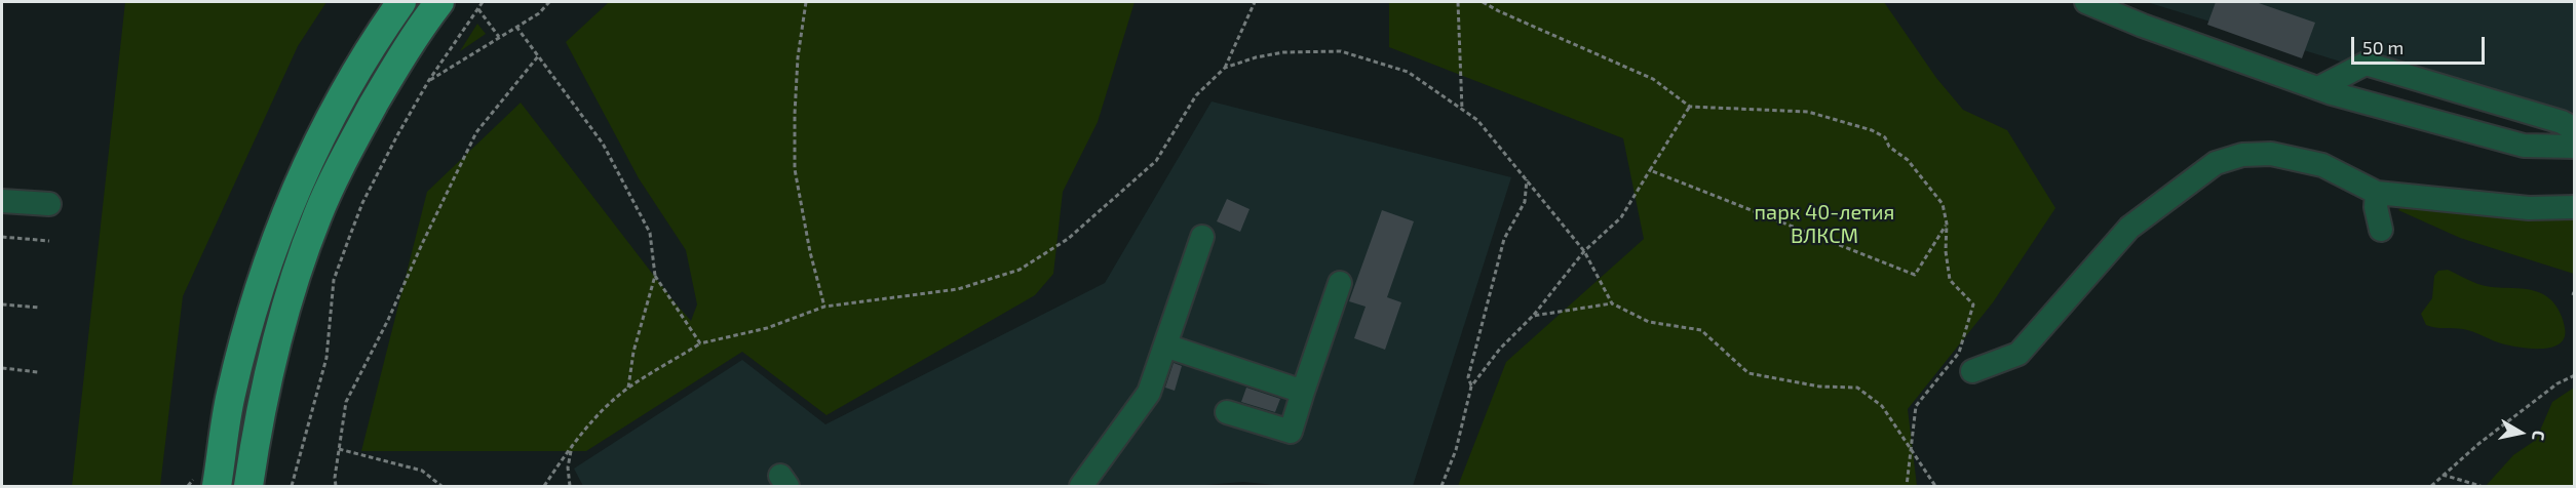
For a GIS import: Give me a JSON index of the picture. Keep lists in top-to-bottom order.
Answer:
{
  "parks": ["парк 40-летия ВЛКСМ"],
  "scale_bar": "50 m",
  "north": "right"
}
